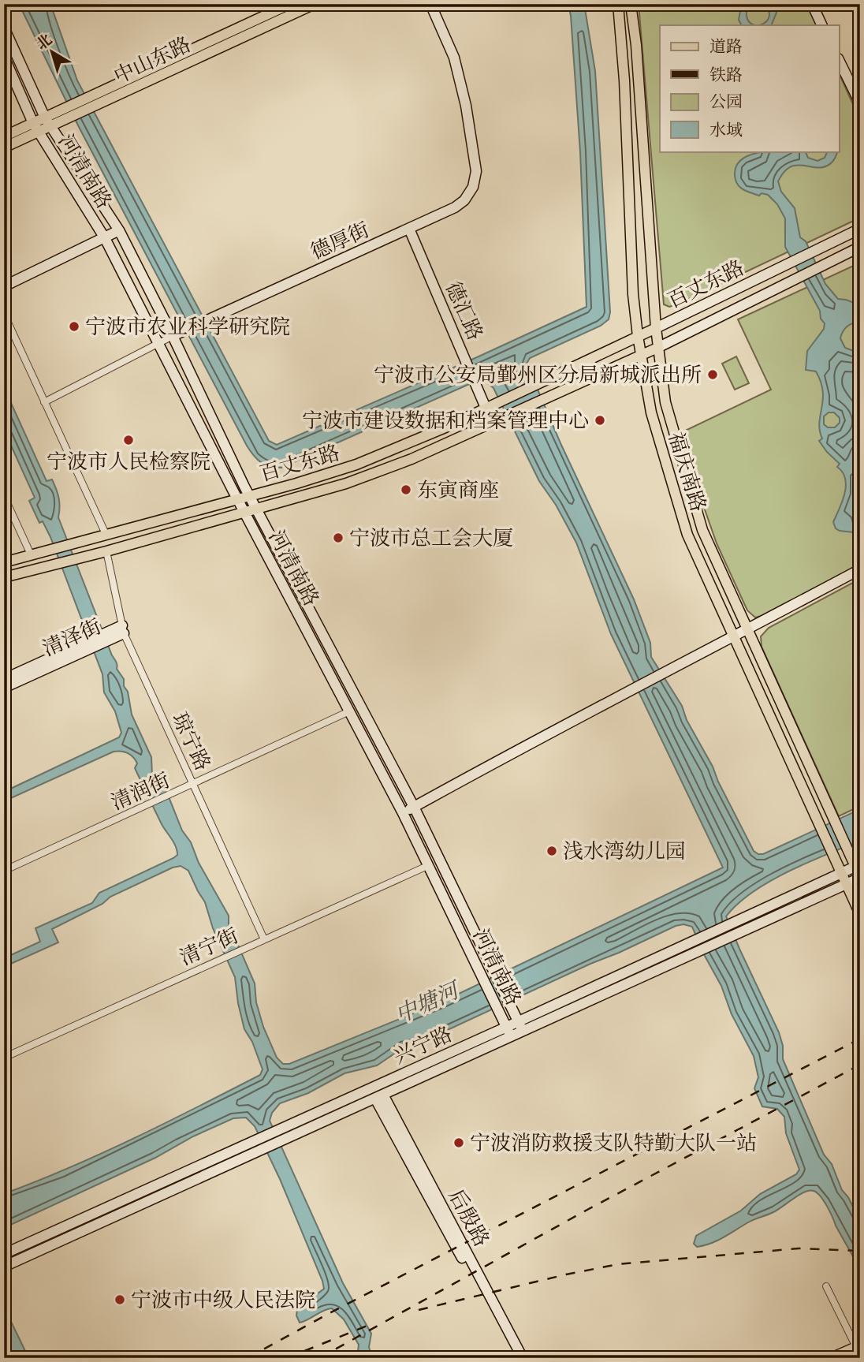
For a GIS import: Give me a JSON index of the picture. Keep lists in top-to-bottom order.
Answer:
{
  "streets": {
    "main road": [
      "中山东路",
      "河清南路",
      "德厚街",
      "百丈东路",
      "德汇路",
      "福庆南路",
      "清泽街",
      "兴宁路",
      "后殷路"
    ],
    "street": ["琼宁路", "清润街", "清宁街"]
  },
  "crossings": [
    ["中山东路", "河清南路"],
    ["河清南路", "德厚街"],
    ["河清南路", "百丈东路"],
    ["河清南路", "清润街"],
    ["河清南路", "清宁街"],
    ["河清南路", "兴宁路"],
    ["德厚街", "德汇路"],
    ["百丈东路", "德汇路"],
    ["百丈东路", "福庆南路"],
    ["百丈东路", "琼宁路"],
    ["清泽街", "琼宁路"],
    ["琼宁路", "清润街"],
    ["琼宁路", "清宁街"]
  ],
  "water": ["中塘河"],
  "places": [
    "宁波市农业科学研究院",
    "宁波市公安局鄞州区分局新城派出所",
    "宁波市建设数据和档案管理中心",
    "宁波市人民检察院",
    "东寅商座",
    "宁波市总工会大厦",
    "浅水湾幼儿园",
    "宁波消防救援支队特勤大队一站",
    "宁波市中级人民法院"
  ],
  "legend": [
    "道路",
    "铁路",
    "公园",
    "水域"
  ],
  "north": "top left"
}
